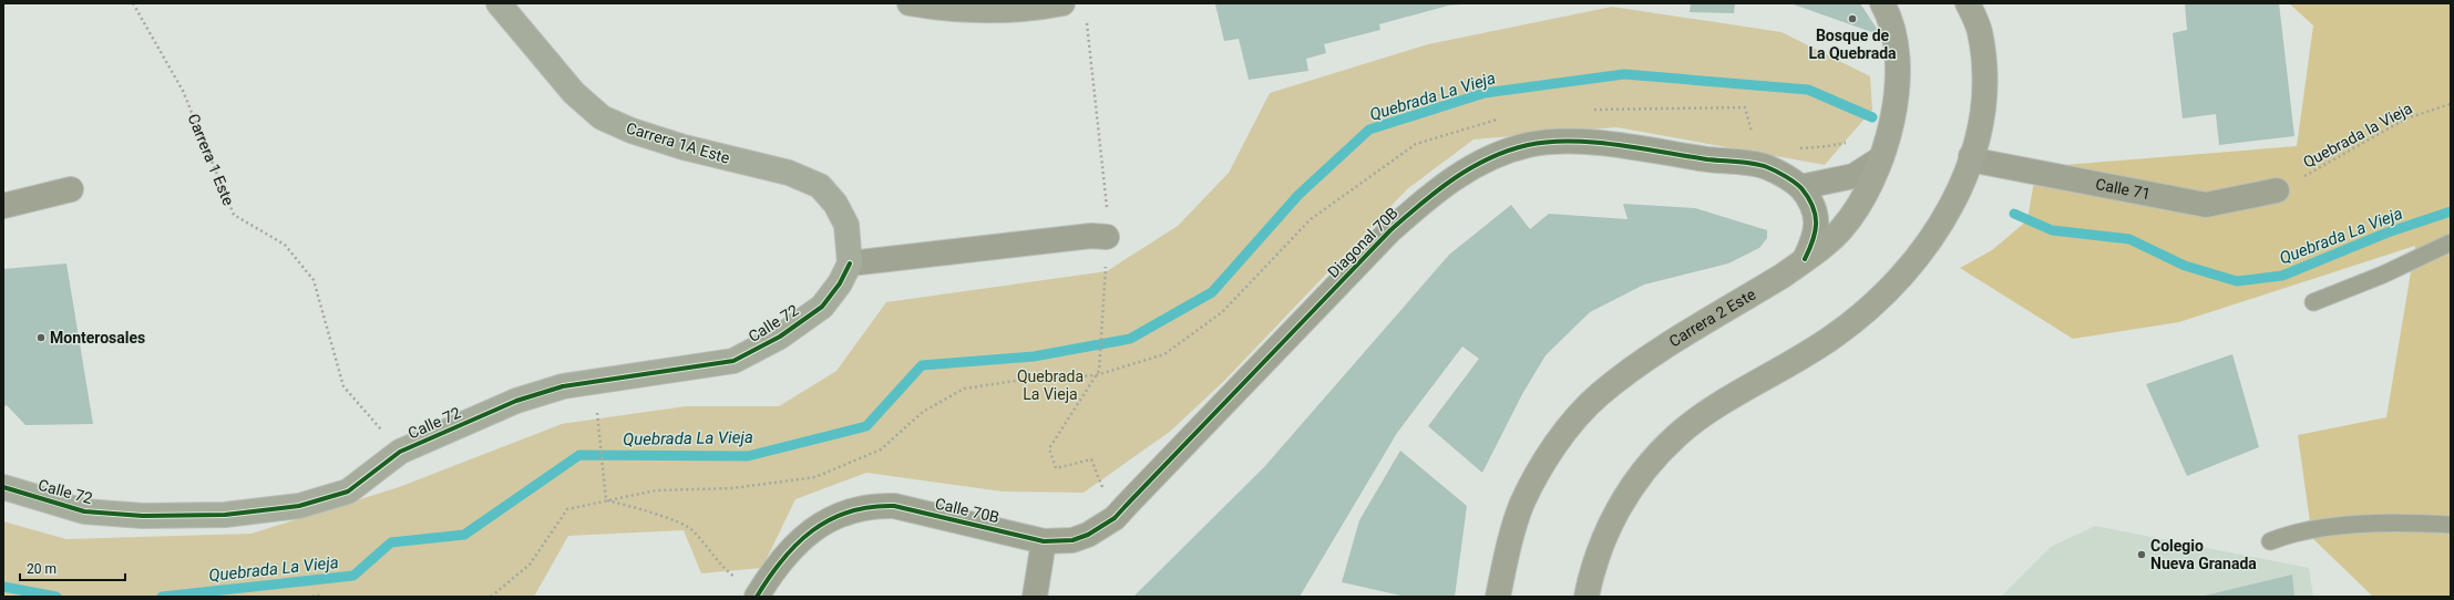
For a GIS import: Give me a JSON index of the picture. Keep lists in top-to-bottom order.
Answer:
{
  "streets": {
    "main road": ["Carrera 2 Este"],
    "street": [
      "Carrera 1A Este",
      "Calle 71",
      "Diagonal 70B",
      "Calle 72",
      "Calle 70B"
    ],
    "path": ["Quebrada la Vieja", "Carrera 1 Este"]
  },
  "crossings": [
    ["Quebrada la Vieja", "Calle 71"],
    ["Carrera 1A Este", "Calle 72"],
    ["Carrera 1 Este", "Calle 72"],
    ["Diagonal 70B", "Calle 70B"]
  ],
  "water": ["Quebrada La Vieja"],
  "parks": ["Quebrada La Vieja"],
  "places": ["Bosque de La Quebrada", "Monterosales", "Colegio Nueva Granada"],
  "scale_bar": "20 m"
}
